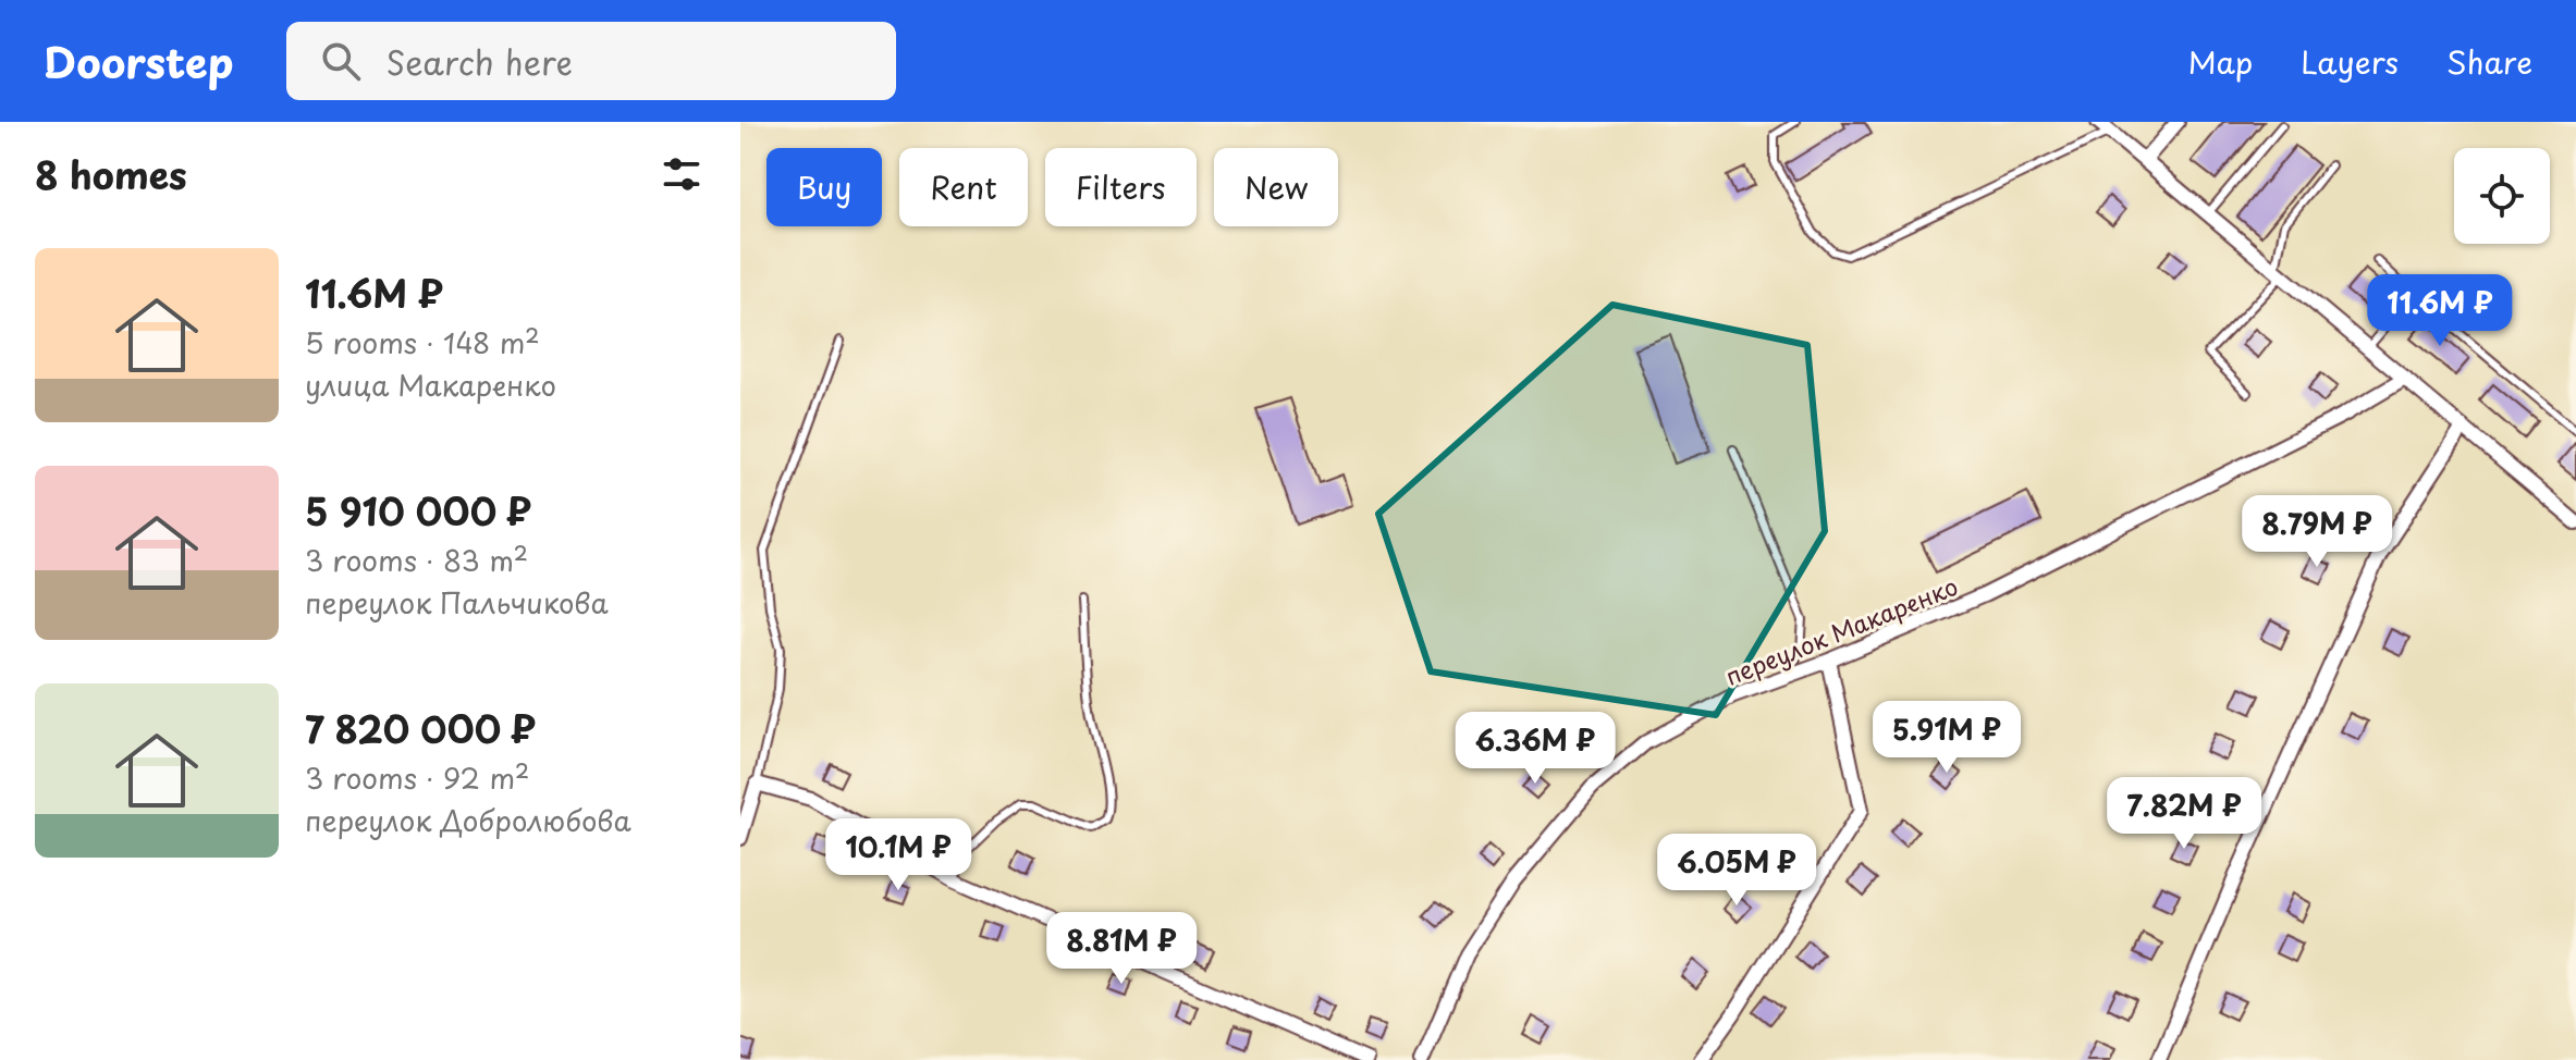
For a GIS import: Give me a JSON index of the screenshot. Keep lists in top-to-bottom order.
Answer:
{
  "streets": {
    "street": ["переулок Макаренко"]
  },
  "page": {
    "header": "Doorstep",
    "search": "Search here",
    "nav": ["Map", "Layers", "Share"],
    "heading": "8 homes",
    "chip": [
      "Buy",
      "Rent",
      "Filters",
      "New"
    ],
    "list": [
      {
        "name": "11.6M ₽",
        "note": "5 rooms · 148 m² · улица Макаренко"
      },
      {
        "name": "5 910 000 ₽",
        "note": "3 rooms · 83 m² · переулок Пальчикова"
      },
      {
        "name": "7 820 000 ₽",
        "note": "3 rooms · 92 m² · переулок Добролюбова"
      }
    ],
    "price": [
      "11.6M ₽",
      "8.79M ₽",
      "5.91M ₽",
      "6.36M ₽",
      "7.82M ₽",
      "10.1M ₽",
      "6.05M ₽",
      "8.81M ₽"
    ]
  }
}
